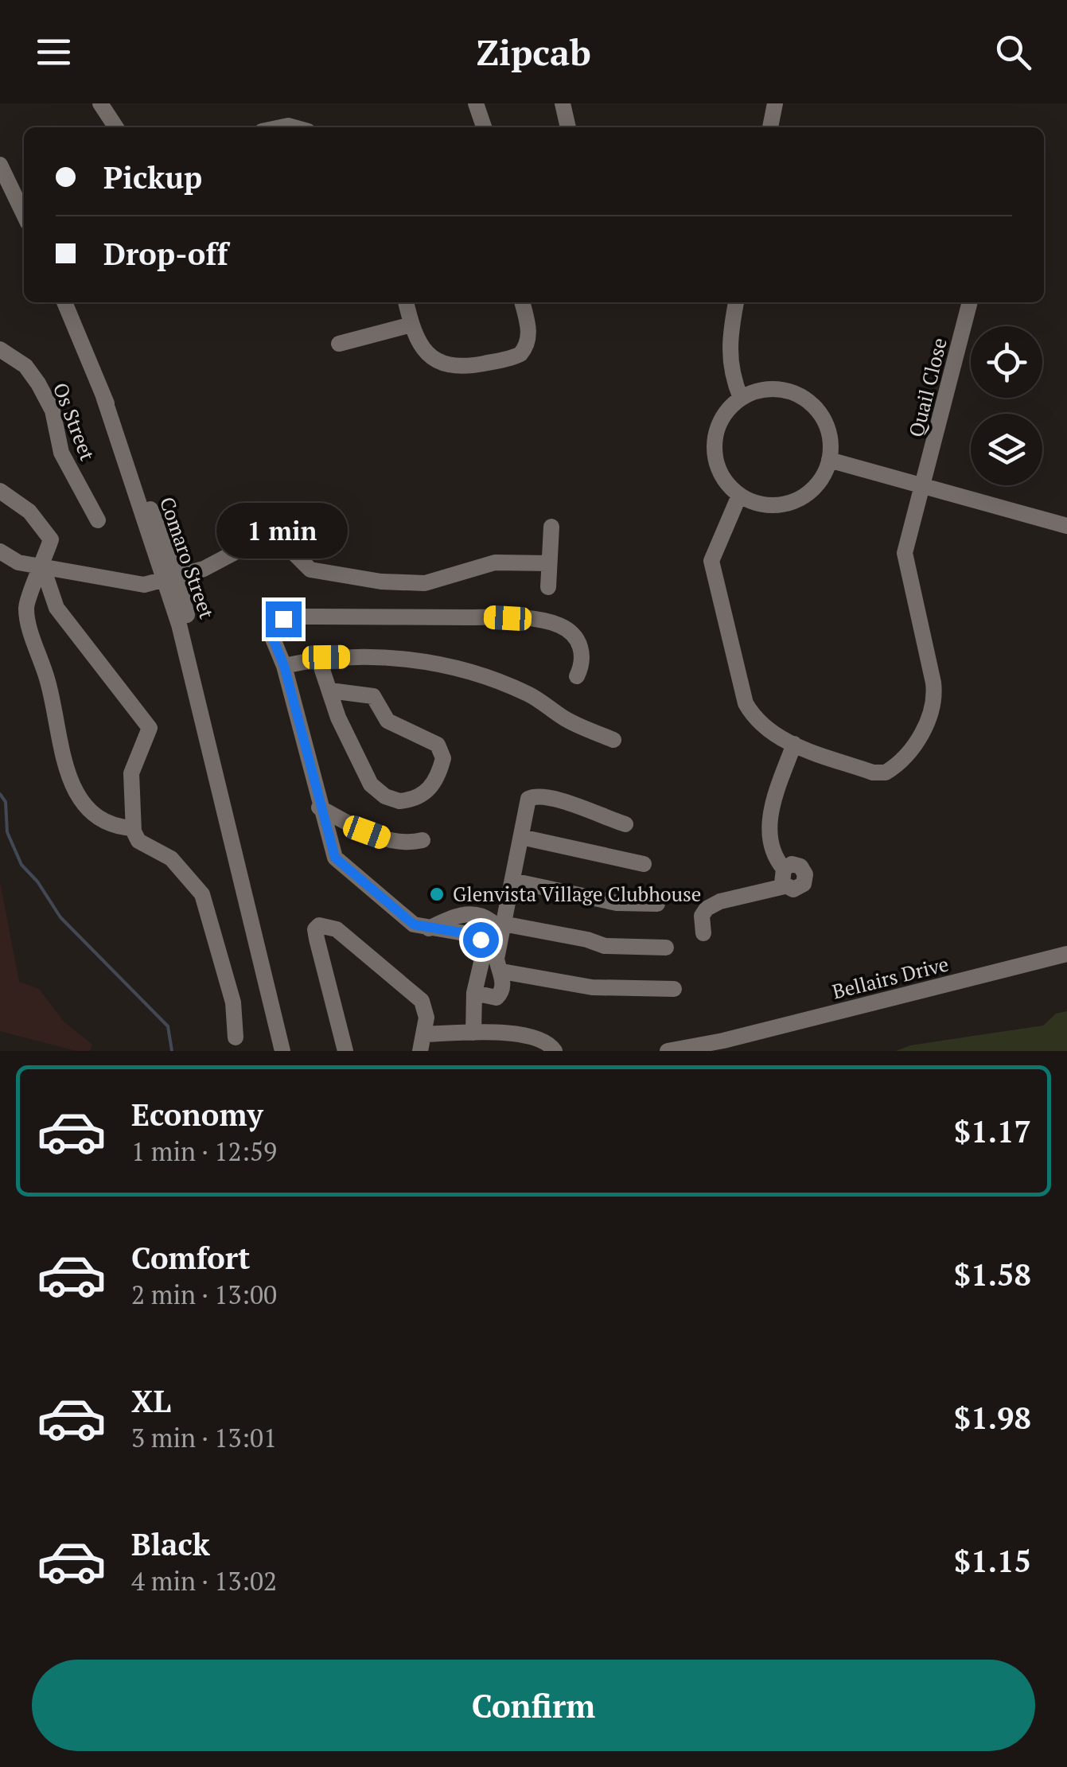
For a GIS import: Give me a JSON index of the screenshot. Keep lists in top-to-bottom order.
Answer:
{
  "streets": {
    "street": [
      "Quail Close",
      "Os Street",
      "Comaro Street",
      "Bellairs Drive"
    ]
  },
  "places": ["Glenvista Village Clubhouse"],
  "page": {
    "header": "Zipcab",
    "banner": ["Pickup", "Drop-off"],
    "bubble": "1 min",
    "list": [
      {
        "name": "Economy",
        "note": "1 min · 12:59",
        "value": "$1.17"
      },
      {
        "name": "Comfort",
        "note": "2 min · 13:00",
        "value": "$1.58"
      },
      {
        "name": "XL",
        "note": "3 min · 13:01",
        "value": "$1.98"
      },
      {
        "name": "Black",
        "note": "4 min · 13:02",
        "value": "$1.15"
      }
    ],
    "buttons": "Confirm"
  }
}
